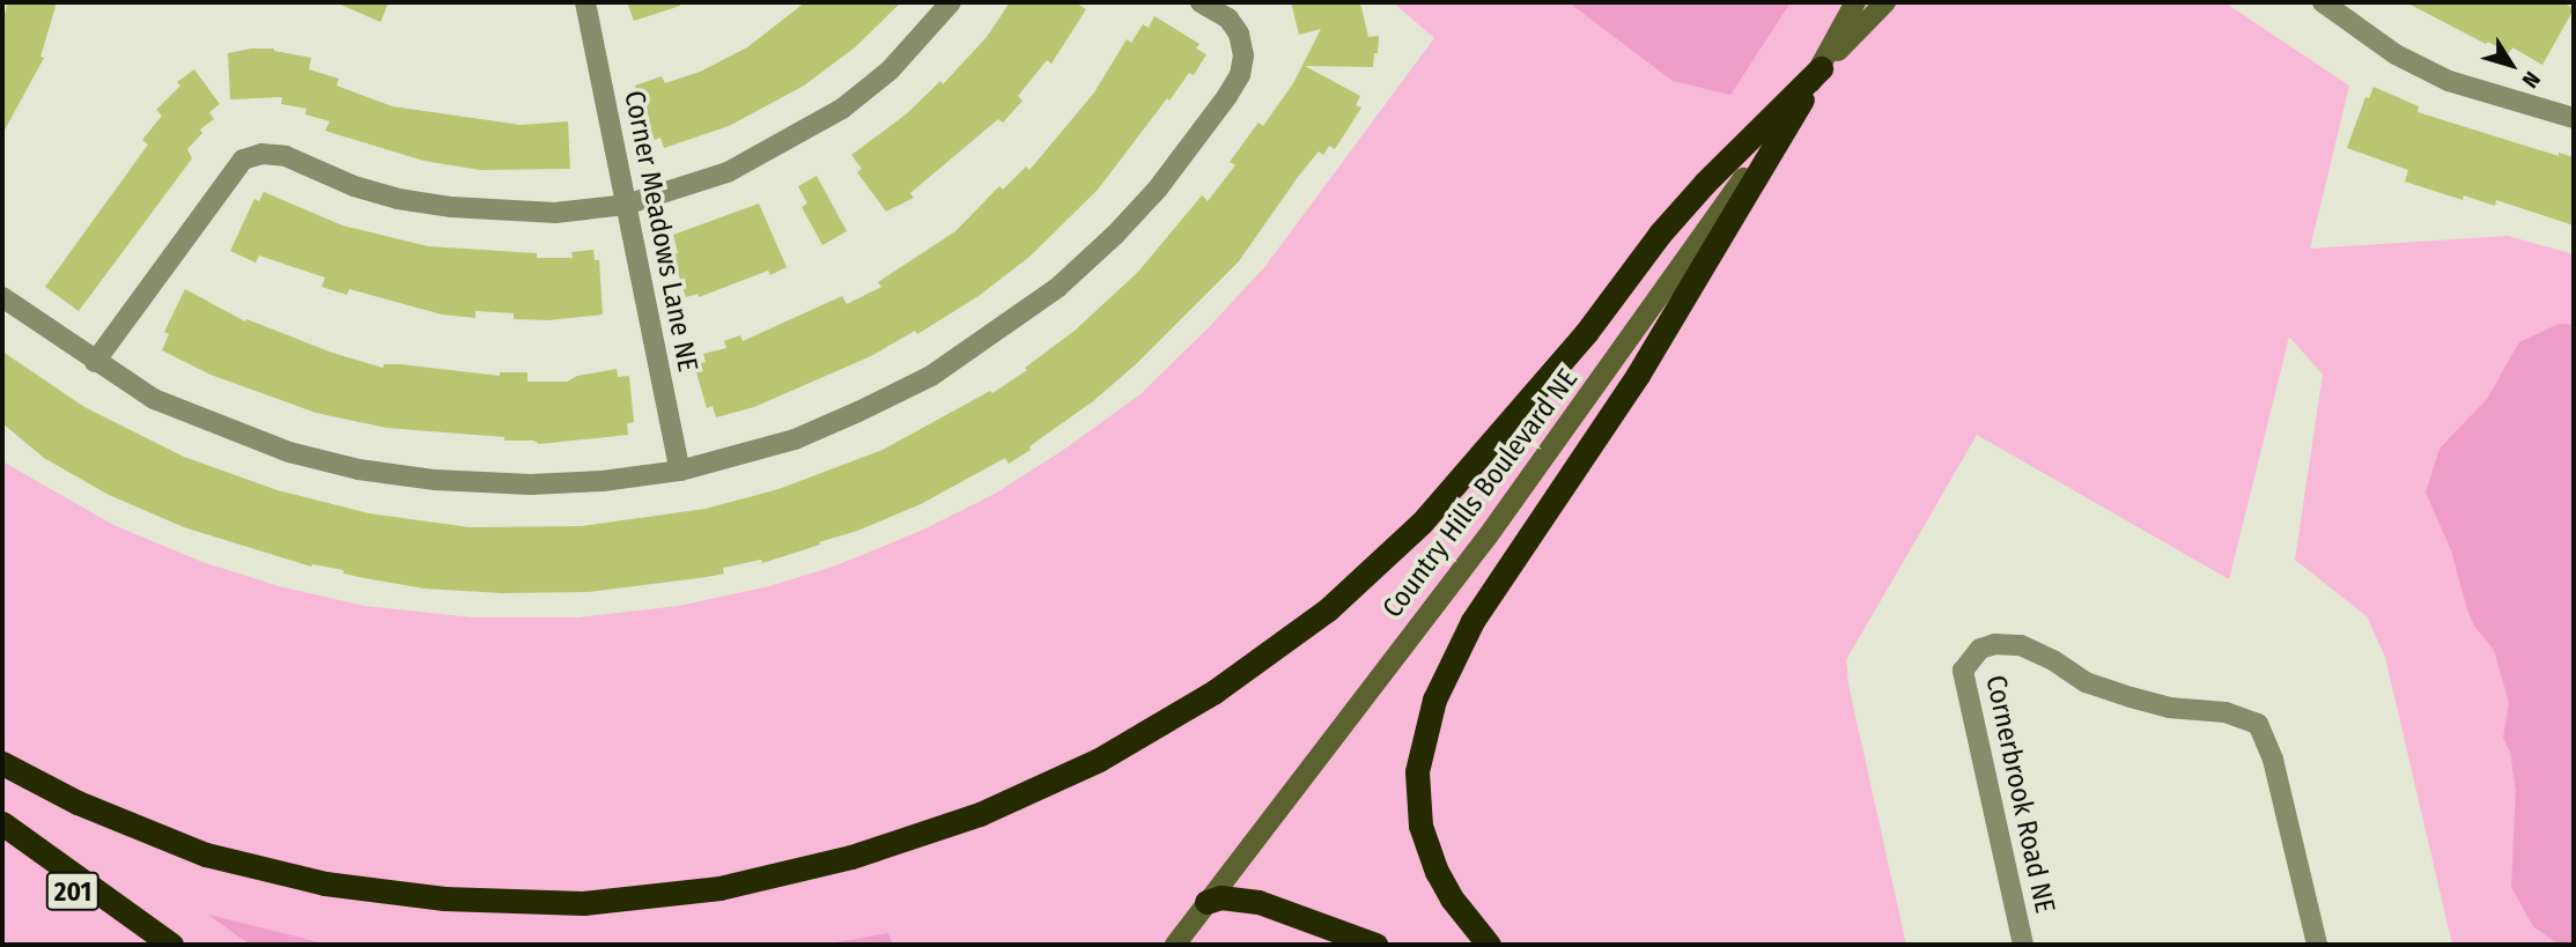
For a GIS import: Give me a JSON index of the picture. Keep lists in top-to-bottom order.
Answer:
{
  "streets": {
    "highway": ["201"],
    "main road": ["Country Hills Boulevard NE"],
    "street": ["Corner Meadows Lane NE", "Cornerbrook Road NE"]
  },
  "north": "bottom right"
}
